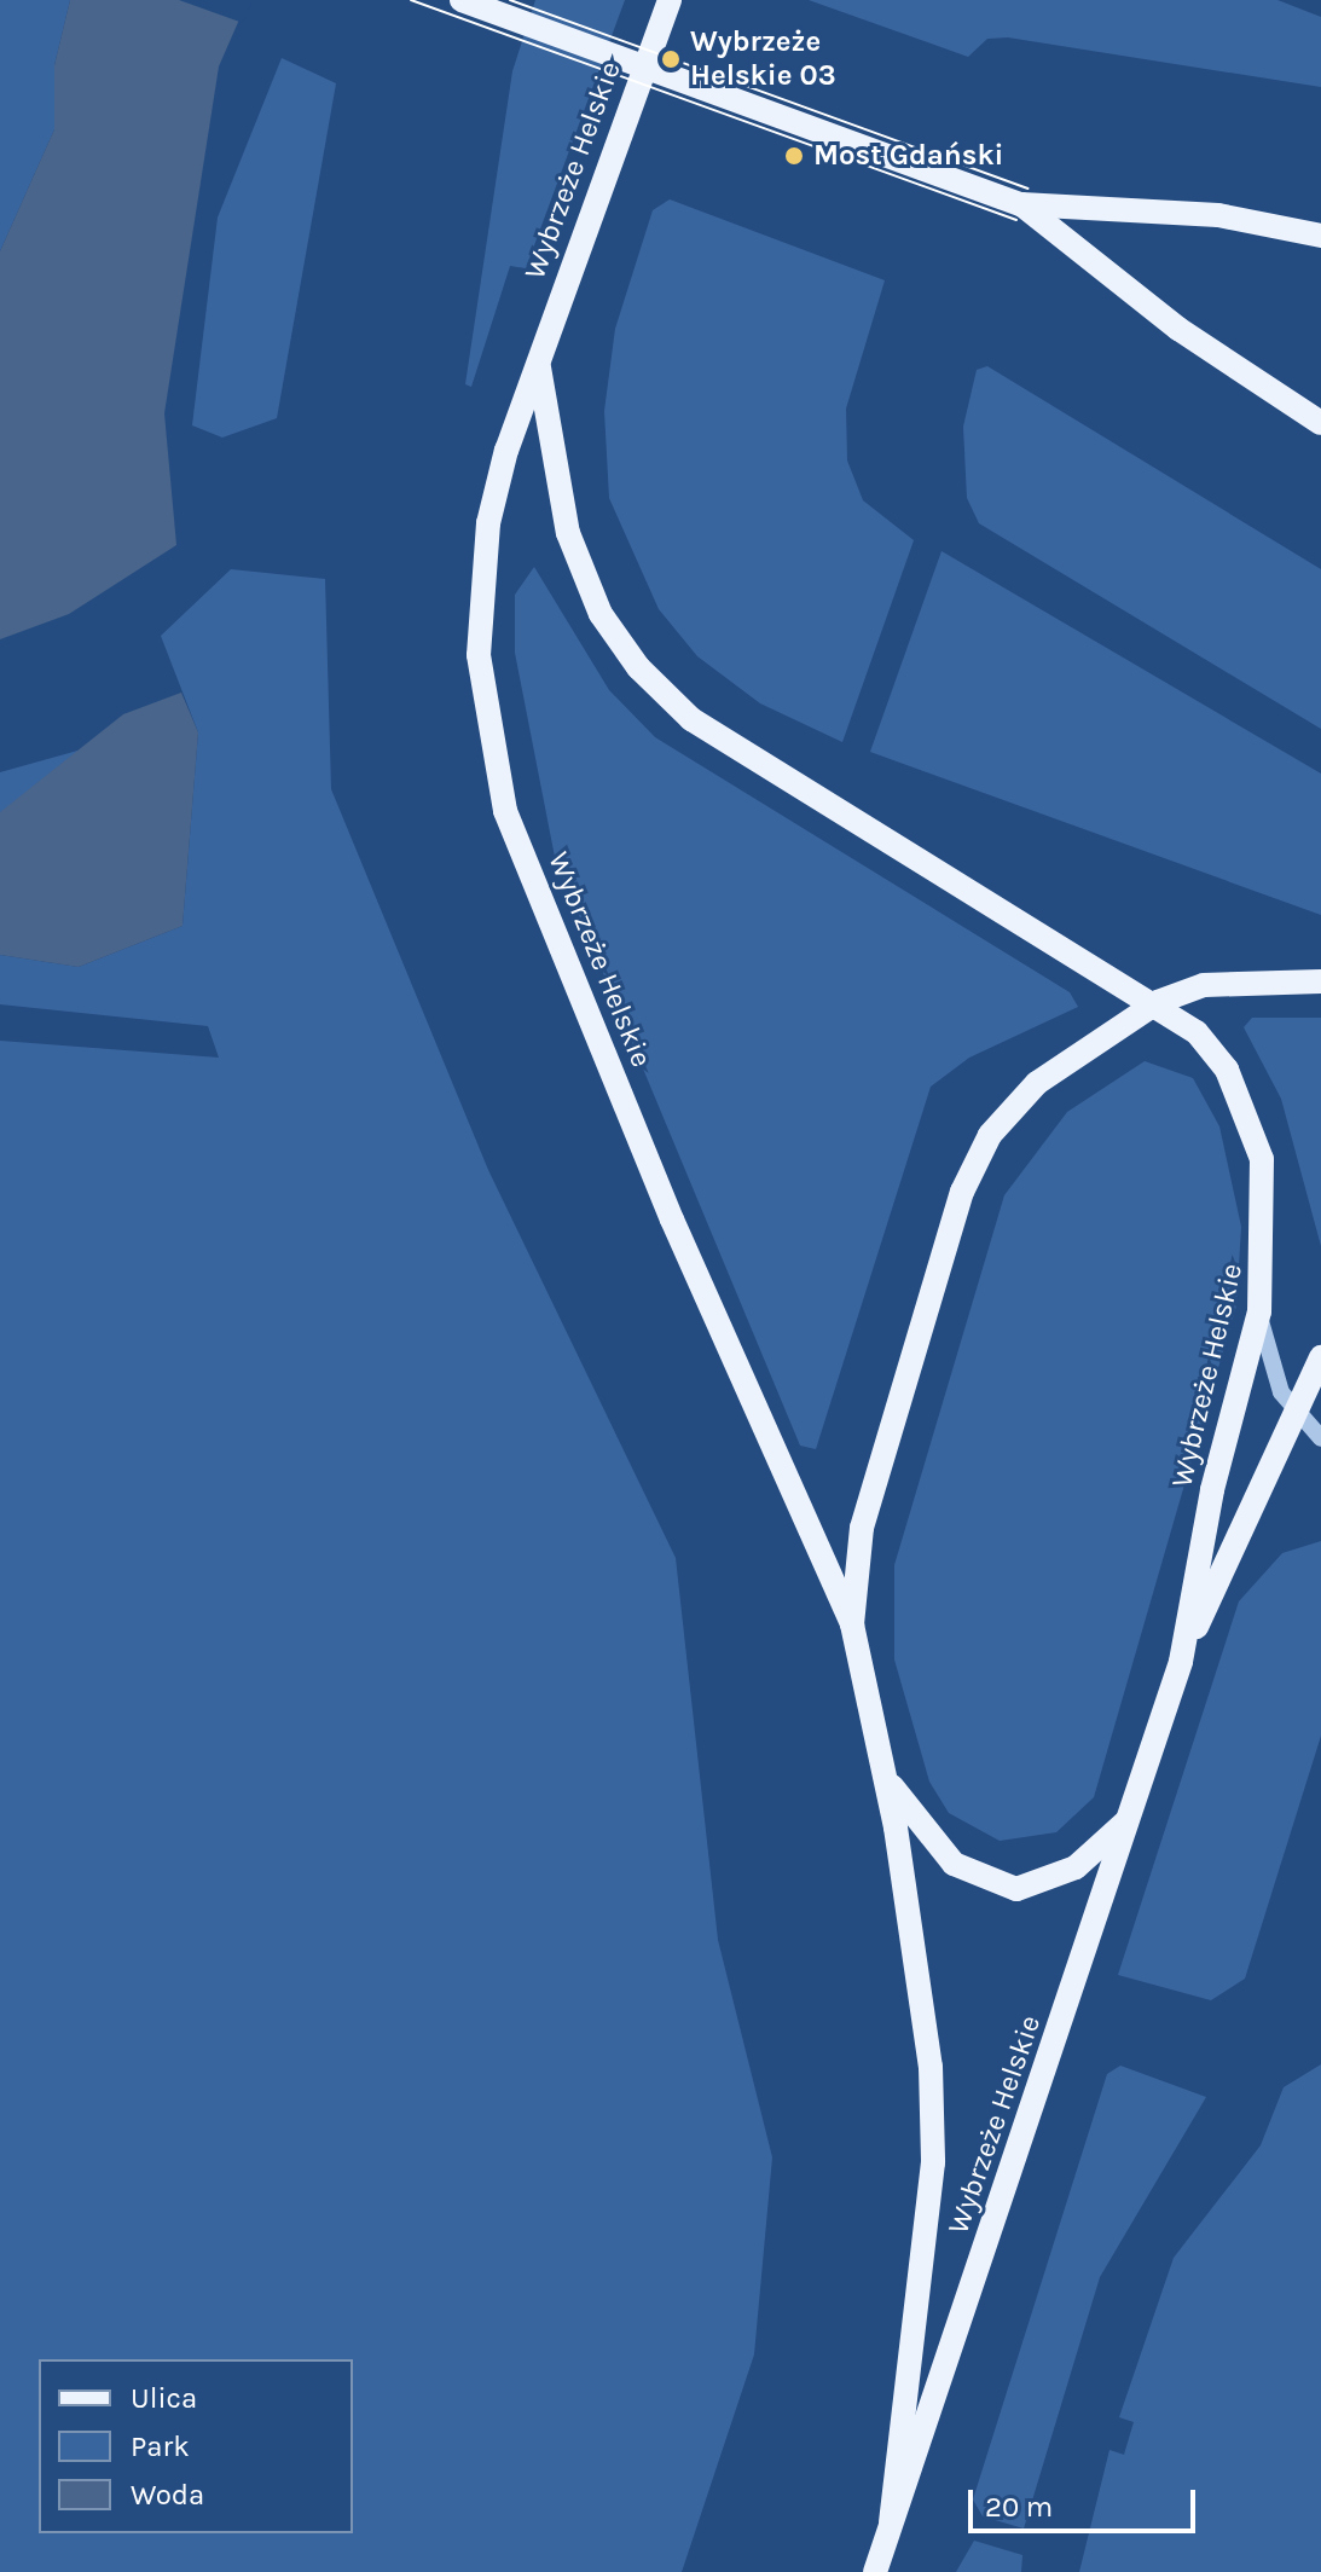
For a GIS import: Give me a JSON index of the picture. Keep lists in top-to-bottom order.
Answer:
{
  "streets": {
    "main road": ["Wybrzeże Helskie"]
  },
  "places": ["Wybrzeże Helskie 03", "Most Gdański"],
  "legend": ["Ulica", "Park", "Woda"],
  "scale_bar": "20 m"
}
